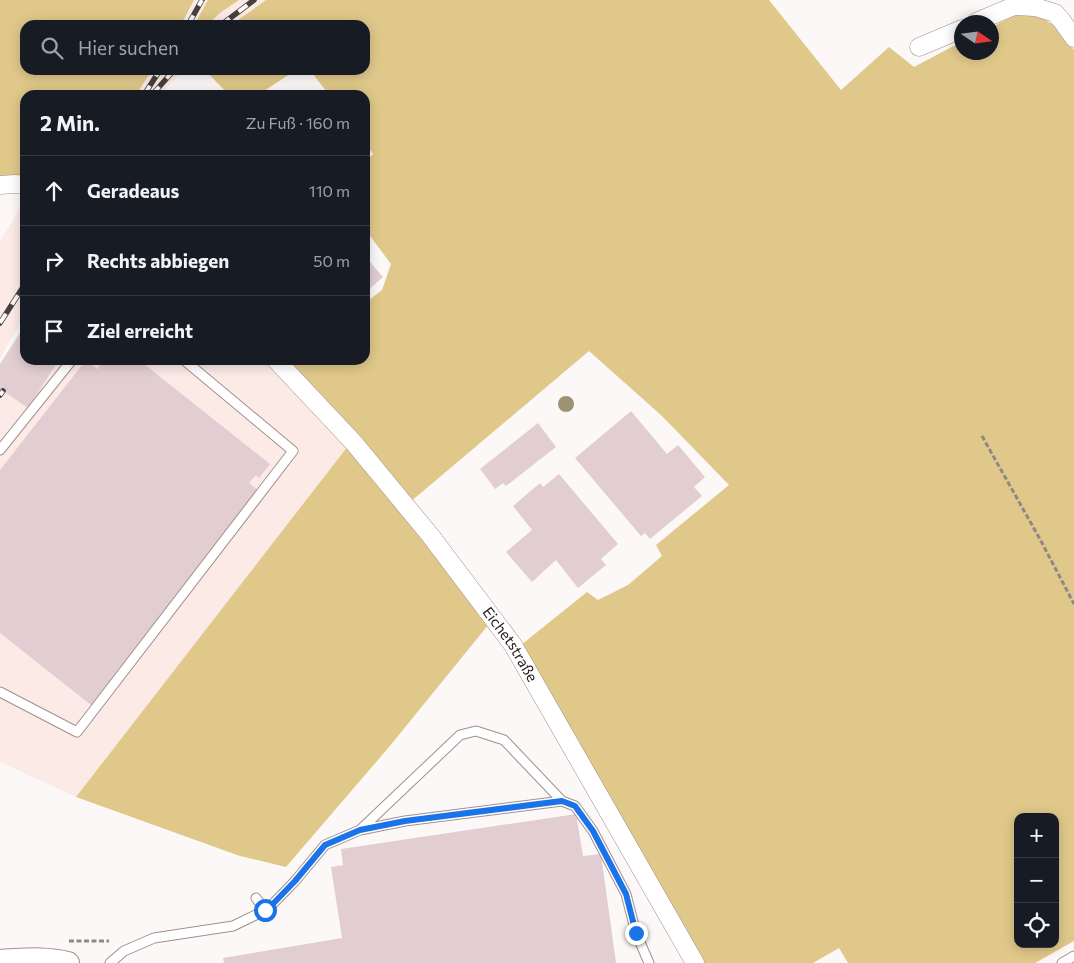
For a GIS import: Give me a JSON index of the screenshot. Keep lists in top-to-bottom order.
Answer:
{
  "streets": {
    "street": ["Eichetstraße"]
  },
  "north": "right",
  "page": {
    "search": "Hier suchen",
    "heading": ["2 Min.", "Zu Fuß · 160 m"],
    "list": [
      ["Geradeaus", "110 m"],
      ["Rechts abbiegen", "50 m"],
      "Ziel erreicht"
    ],
    "map_buttons": ["+", "−"]
  }
}
